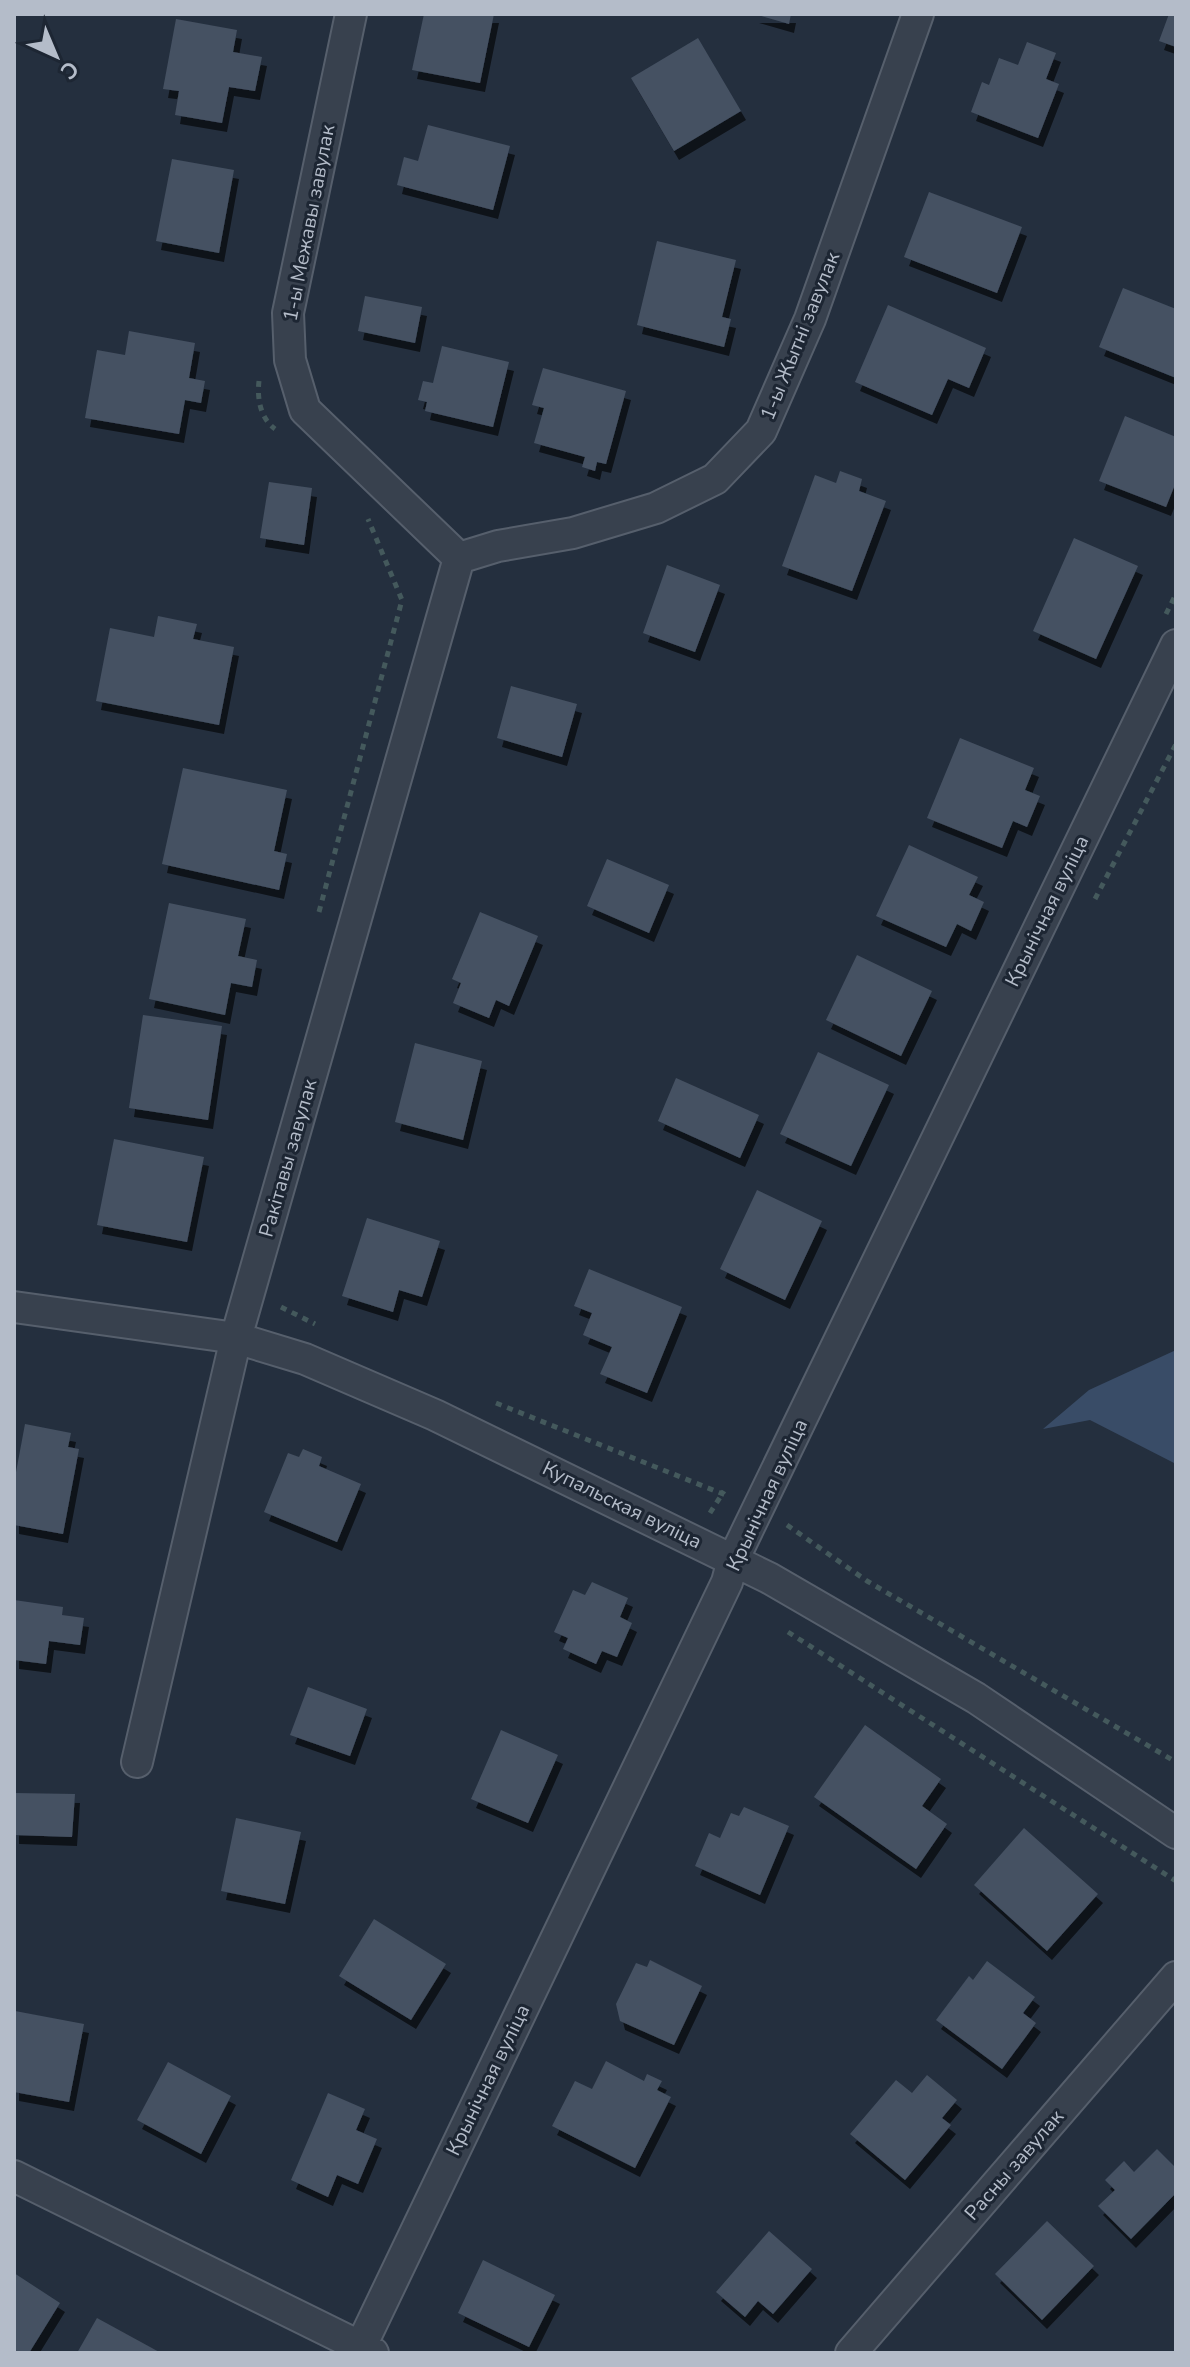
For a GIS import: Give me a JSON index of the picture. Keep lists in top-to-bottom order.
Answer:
{
  "streets": {
    "street": [
      "1-ы Межавы завулак",
      "1-ы Жытні завулак",
      "Крынічная вуліца",
      "Ракітавы завулак",
      "Купальская вуліца",
      "Расны завулак"
    ]
  },
  "crossings": [
    ["1-ы Межавы завулак", "1-ы Жытні завулак"],
    ["1-ы Межавы завулак", "Ракітавы завулак"],
    ["1-ы Жытні завулак", "Ракітавы завулак"],
    ["Крынічная вуліца", "Купальская вуліца"],
    ["Ракітавы завулак", "Купальская вуліца"]
  ],
  "north": "bottom right"
}
